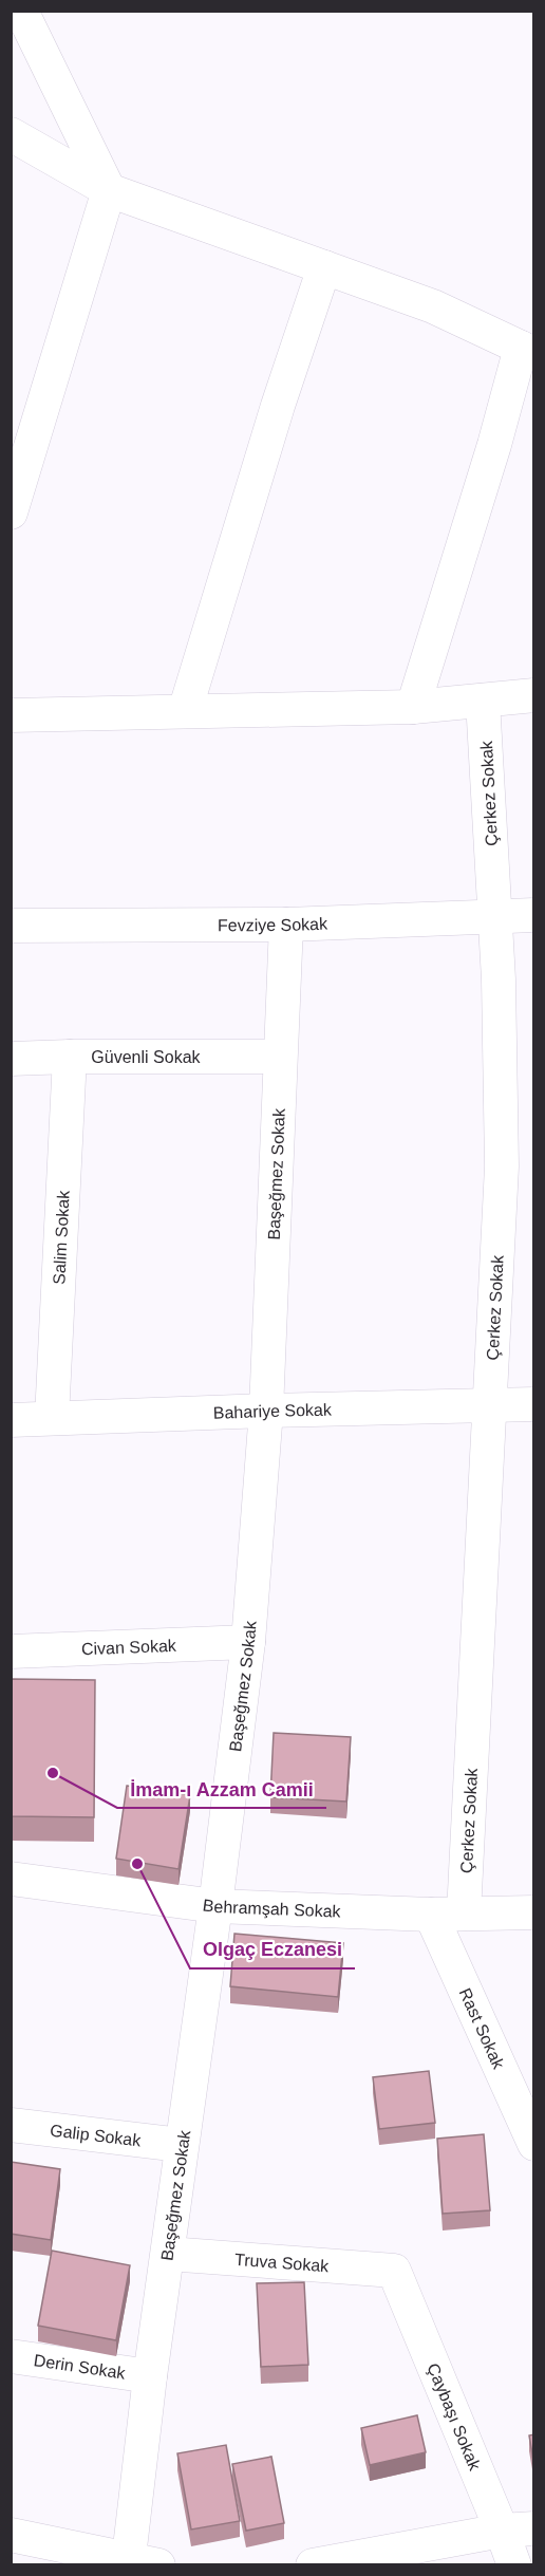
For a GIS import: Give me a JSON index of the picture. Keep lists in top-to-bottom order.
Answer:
{
  "streets": {
    "street": [
      "Çerkez Sokak",
      "Fevziye Sokak",
      "Güvenli Sokak",
      "Başeğmez Sokak",
      "Salim Sokak",
      "Bahariye Sokak",
      "Civan Sokak",
      "Behramşah Sokak",
      "Rast Sokak",
      "Galip Sokak",
      "Truva Sokak",
      "Derin Sokak",
      "Çaybaşı Sokak"
    ]
  },
  "crossings": [
    ["Çerkez Sokak", "Fevziye Sokak"],
    ["Çerkez Sokak", "Bahariye Sokak"],
    ["Çerkez Sokak", "Behramşah Sokak"],
    ["Çerkez Sokak", "Rast Sokak"],
    ["Fevziye Sokak", "Başeğmez Sokak"],
    ["Güvenli Sokak", "Başeğmez Sokak"],
    ["Güvenli Sokak", "Salim Sokak"],
    ["Başeğmez Sokak", "Bahariye Sokak"],
    ["Başeğmez Sokak", "Civan Sokak"],
    ["Başeğmez Sokak", "Behramşah Sokak"],
    ["Başeğmez Sokak", "Galip Sokak"],
    ["Başeğmez Sokak", "Truva Sokak"],
    ["Başeğmez Sokak", "Derin Sokak"],
    ["Salim Sokak", "Bahariye Sokak"],
    ["Behramşah Sokak", "Rast Sokak"],
    ["Truva Sokak", "Çaybaşı Sokak"]
  ],
  "places": ["İmam-ı Azzam Camii", "Olgaç Eczanesi"]
}
